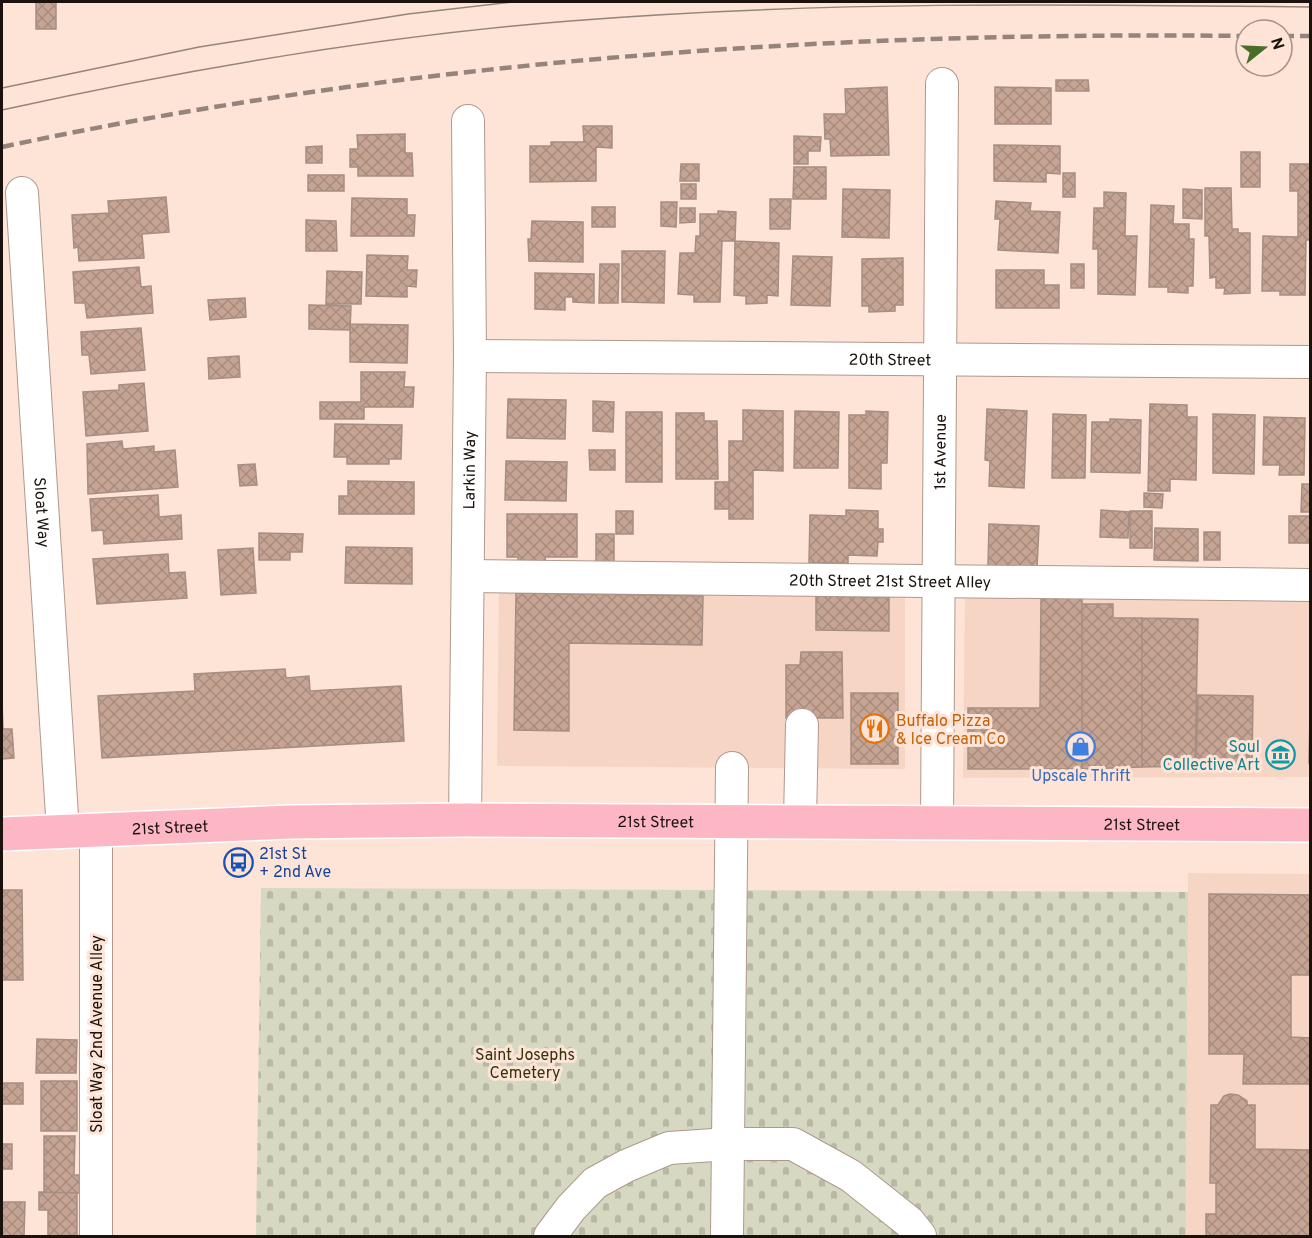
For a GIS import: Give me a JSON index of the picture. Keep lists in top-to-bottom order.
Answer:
{
  "streets": {
    "main road": ["21st Street"],
    "street": [
      "20th Street",
      "1st Avenue",
      "Larkin Way",
      "Sloat Way",
      "20th Street 21st Street Alley",
      "Sloat Way 2nd Avenue Alley"
    ]
  },
  "crossings": [
    ["20th Street", "1st Avenue"],
    ["20th Street", "Larkin Way"],
    ["1st Avenue", "20th Street 21st Street Alley"],
    ["1st Avenue", "21st Street"],
    ["Larkin Way", "20th Street 21st Street Alley"],
    ["Larkin Way", "21st Street"],
    ["Sloat Way", "21st Street"],
    ["21st Street", "Sloat Way 2nd Avenue Alley"]
  ],
  "parks": ["Saint Josephs Cemetery"],
  "places": {
    "restaurant": ["Buffalo Pizza & Ice Cream Co"],
    "shop": ["Upscale Thrift"],
    "museum": ["Soul Collective Art"],
    "bus stop": ["21st St + 2nd Ave"]
  },
  "north": "right"
}
